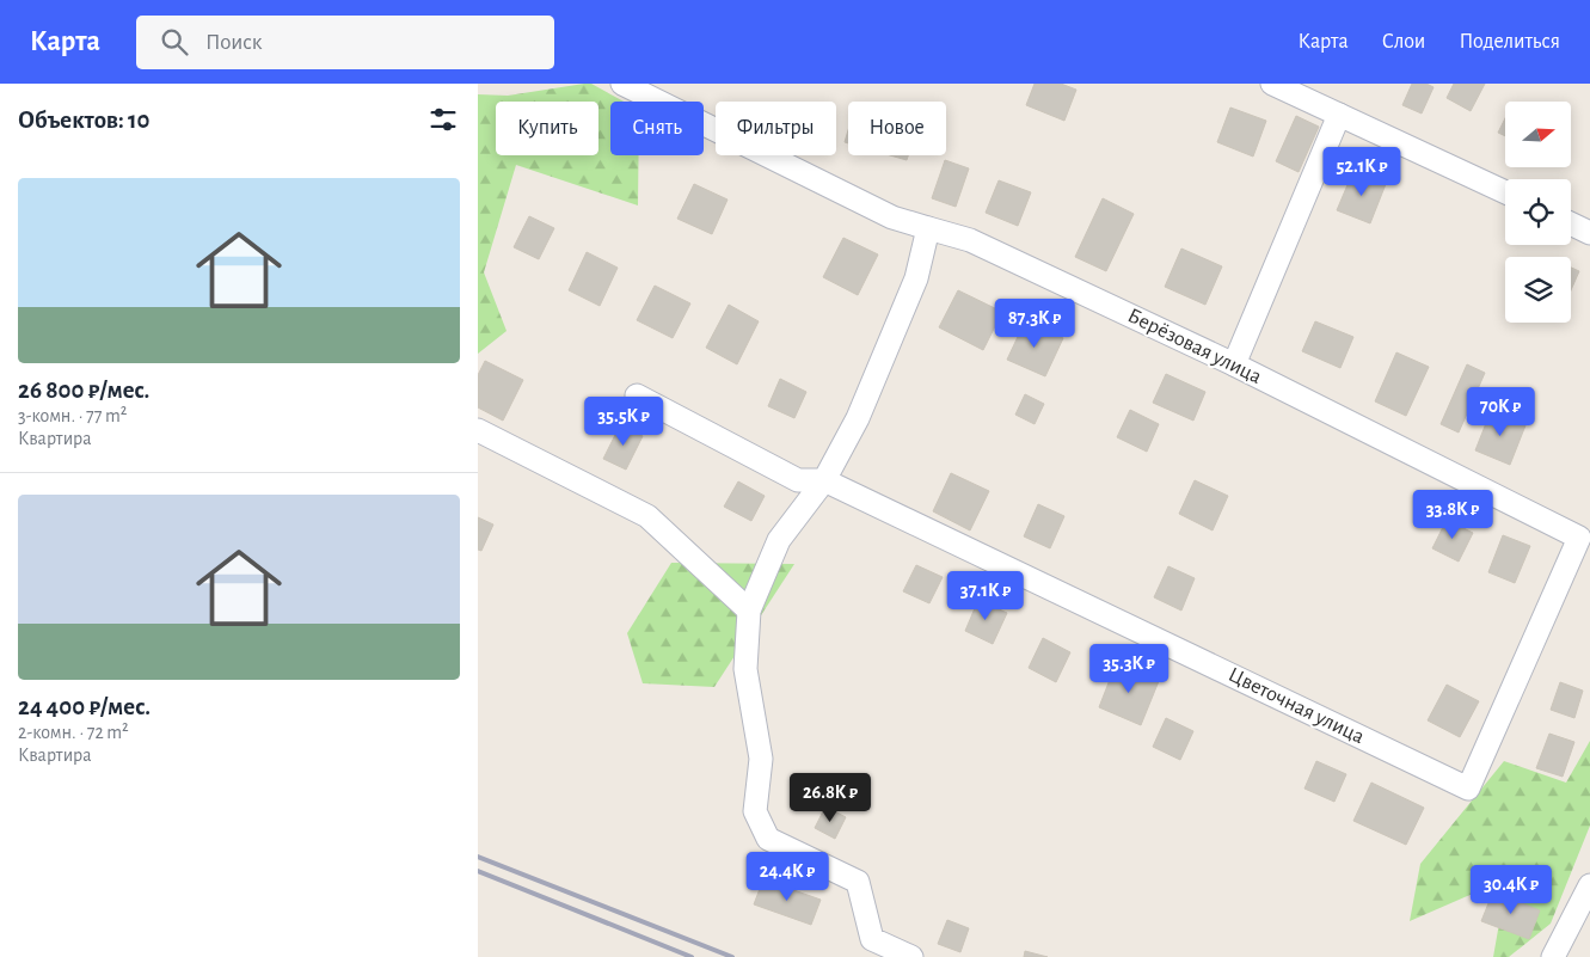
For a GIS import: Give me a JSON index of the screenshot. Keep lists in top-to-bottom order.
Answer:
{
  "streets": {
    "street": ["Берёзовая улица", "Цветочная улица"]
  },
  "crossings": [
    ["Берёзовая улица", "Цветочная улица"]
  ],
  "north": "right",
  "page": {
    "header": "Карта",
    "search": "Поиск",
    "nav": ["Карта", "Слои", "Поделиться"],
    "heading": "Объектов: 10",
    "chip": [
      "Купить",
      "Снять",
      "Фильтры",
      "Новое"
    ],
    "price": [
      "52.1K ₽",
      "87.3K ₽",
      "70K ₽",
      "35.5K ₽",
      "33.8K ₽",
      "37.1K ₽",
      "35.3K ₽",
      "26.8K ₽",
      "24.4K ₽",
      "30.4K ₽"
    ],
    "list": [
      {
        "name": "26 800 ₽/мес.",
        "note": "3-комн. · 77 m² · Квартира"
      },
      {
        "name": "24 400 ₽/мес.",
        "note": "2-комн. · 72 m² · Квартира"
      }
    ]
  }
}
